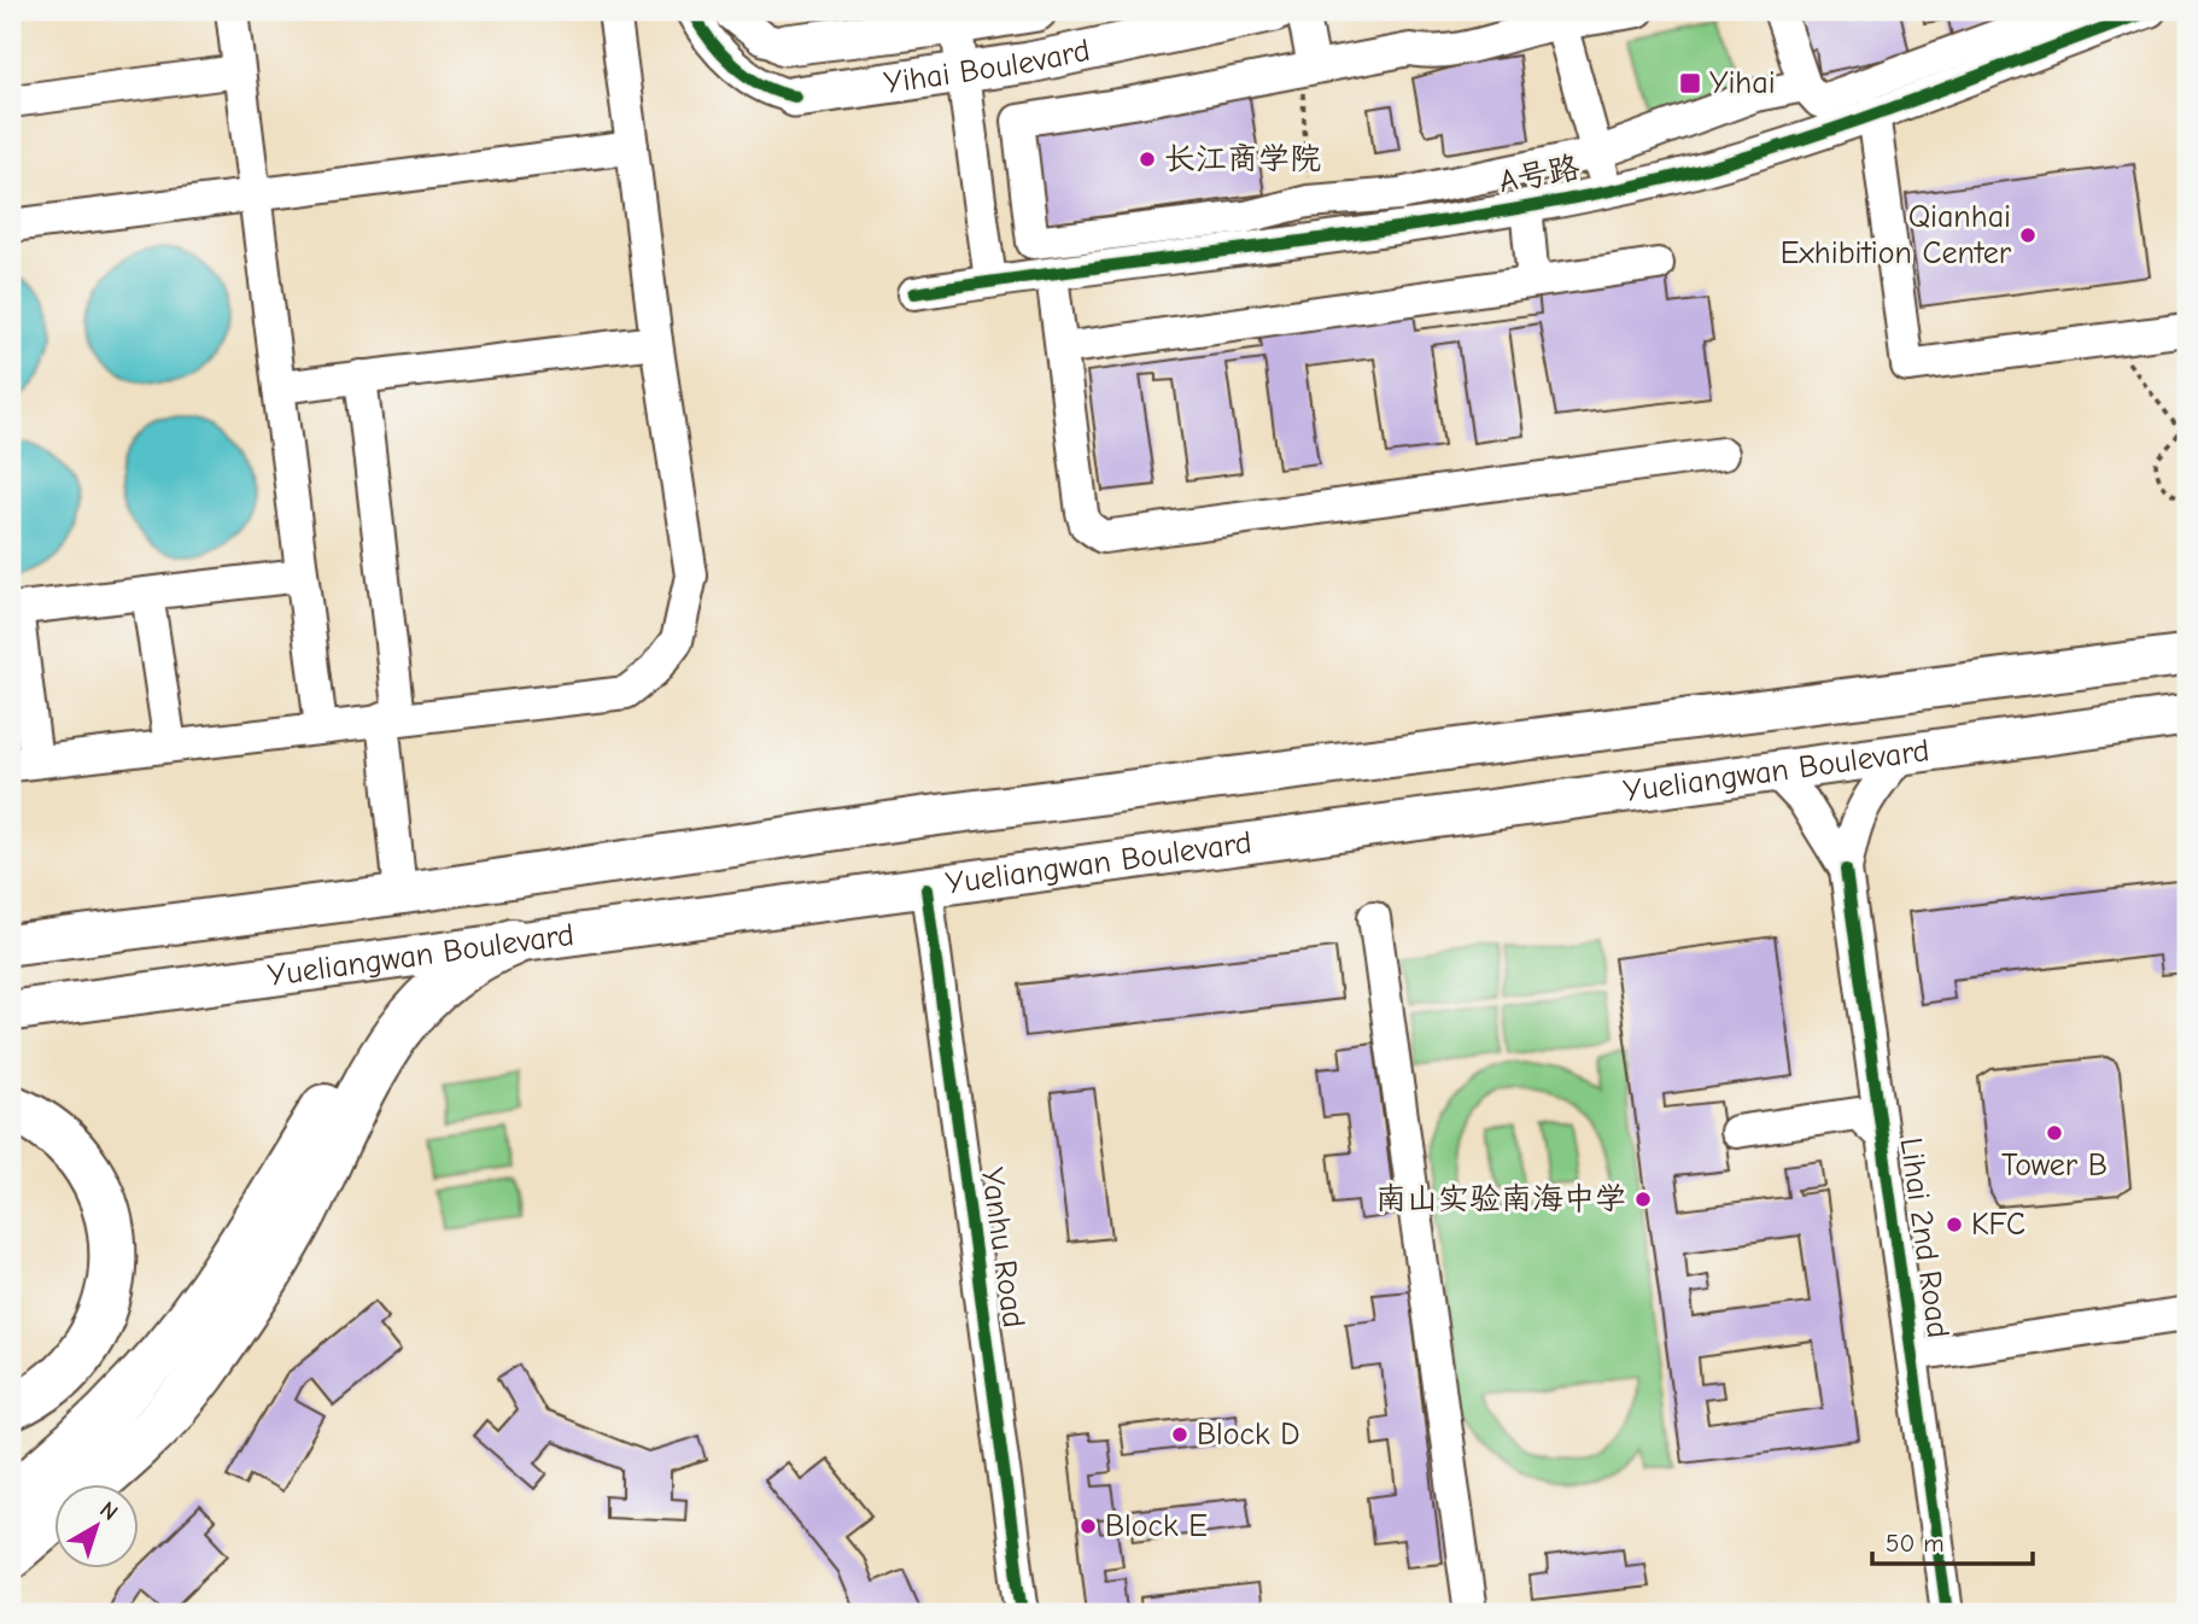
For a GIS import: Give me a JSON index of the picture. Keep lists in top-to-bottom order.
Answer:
{
  "streets": {
    "main road": ["Yihai Boulevard", "Yueliangwan Boulevard"],
    "street": ["A号路", "Lihai 2nd Road", "Yanhu Road"]
  },
  "crossings": [
    ["Yueliangwan Boulevard", "Lihai 2nd Road"],
    ["Yueliangwan Boulevard", "Yanhu Road"]
  ],
  "places": {
    "transit": ["Yihai"],
    "other": [
      "长江商学院",
      "Qianhai Exhibition Center",
      "Tower B",
      "南山实验南海中学",
      "KFC",
      "Block D",
      "Block E"
    ]
  },
  "scale_bar": "50 m",
  "north": "top right"
}
